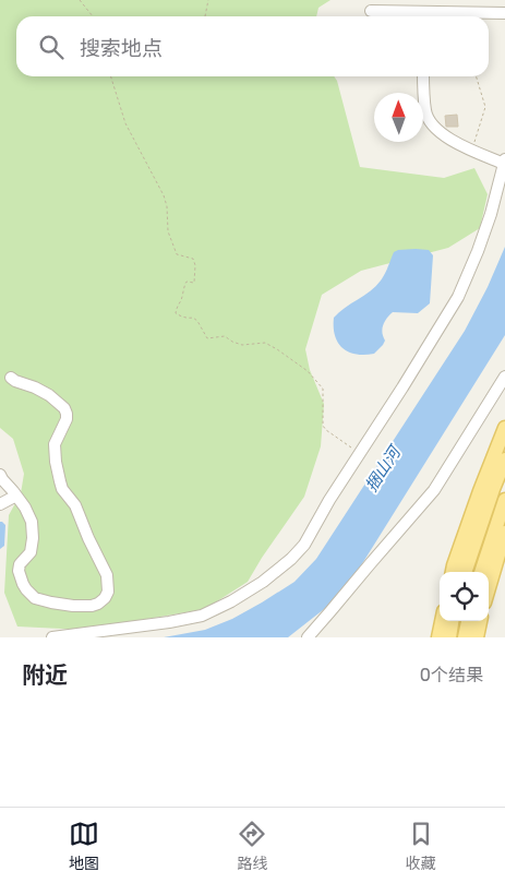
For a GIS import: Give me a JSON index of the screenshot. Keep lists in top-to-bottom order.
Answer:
{
  "water": ["捆山河"],
  "north": "top",
  "page": {
    "search": "搜索地点",
    "heading": ["附近", "0个结果"],
    "nav": ["地图", "路线", "收藏"]
  }
}
